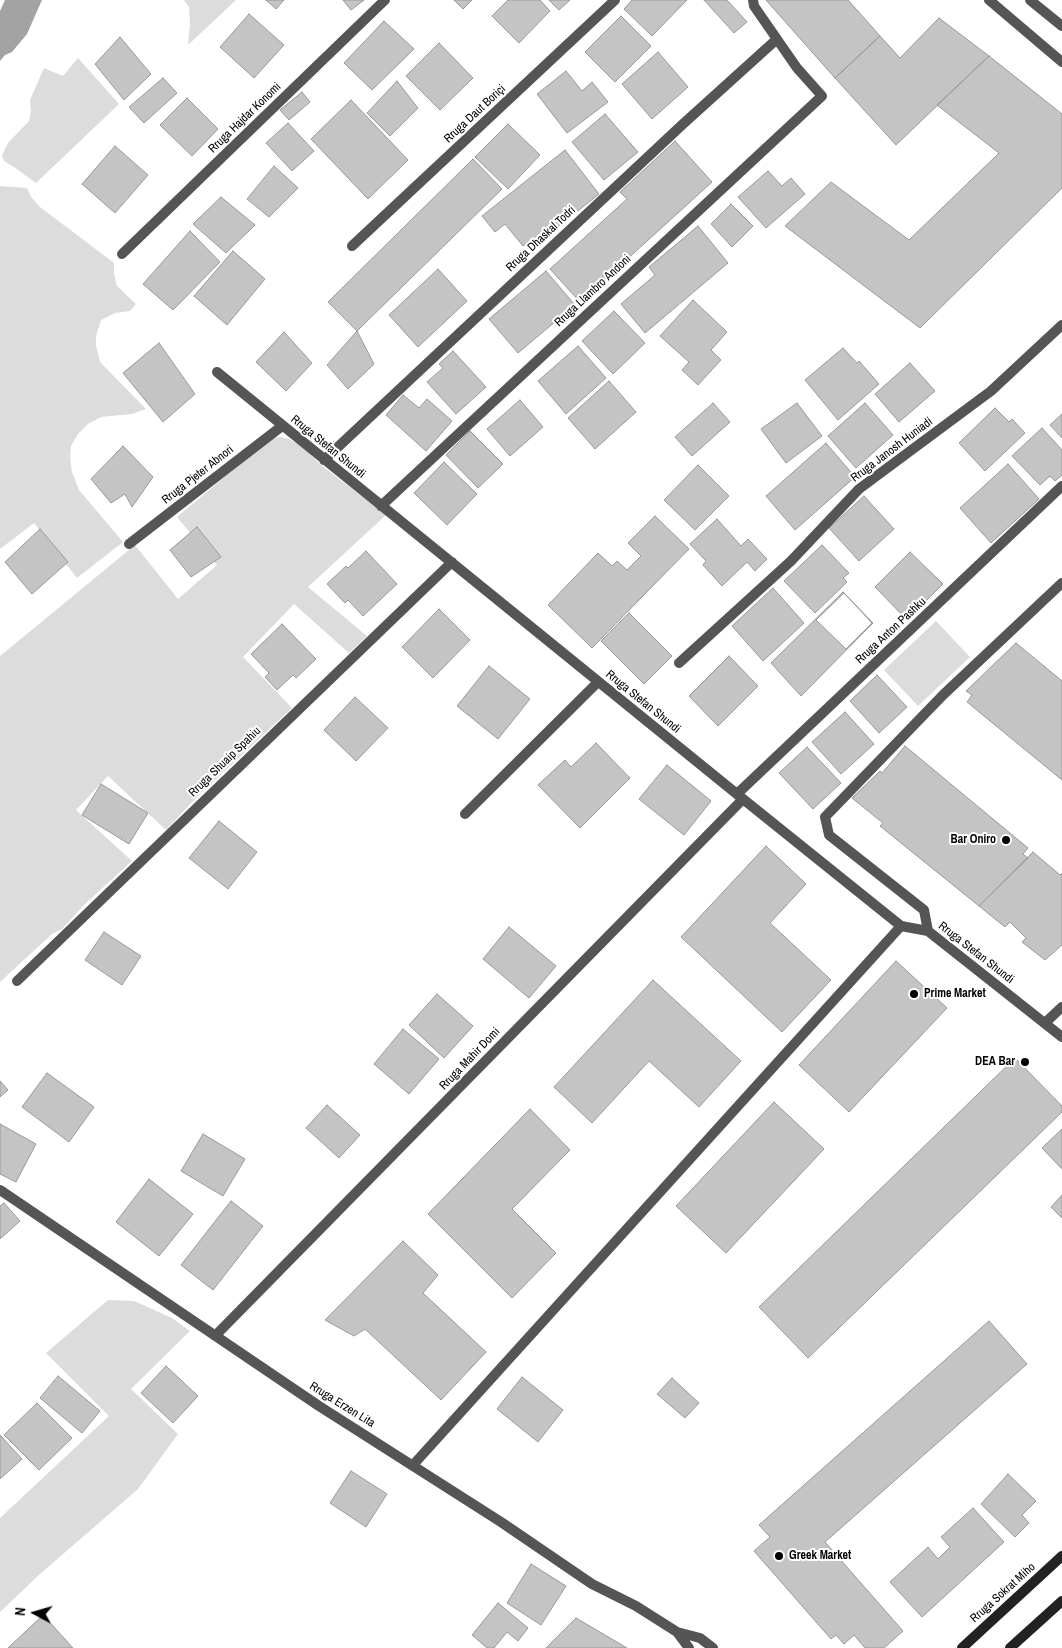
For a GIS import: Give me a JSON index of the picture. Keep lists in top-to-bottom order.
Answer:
{
  "streets": {
    "main road": ["Rruga Sokrat Miho"],
    "street": [
      "Rruga Daut Boriçi",
      "Rruga Hajdar Konomi",
      "Rruga Dhaskal Todri",
      "Rruga Llambro Andoni",
      "Rruga Stefan Shundi",
      "Rruga Janosh Huniadi",
      "Rruga Pjeter Abnori",
      "Rruga Anton Pashku",
      "Rruga Shuaip Spahiu",
      "Rruga Mahir Domi",
      "Rruga Erzen Lita"
    ]
  },
  "crossings": [
    ["Rruga Dhaskal Todri", "Rruga Llambro Andoni"],
    ["Rruga Dhaskal Todri", "Rruga Stefan Shundi"],
    ["Rruga Llambro Andoni", "Rruga Stefan Shundi"],
    ["Rruga Stefan Shundi", "Rruga Pjeter Abnori"],
    ["Rruga Stefan Shundi", "Rruga Anton Pashku"],
    ["Rruga Stefan Shundi", "Rruga Shuaip Spahiu"],
    ["Rruga Stefan Shundi", "Rruga Mahir Domi"],
    ["Rruga Anton Pashku", "Rruga Mahir Domi"],
    ["Rruga Mahir Domi", "Rruga Erzen Lita"]
  ],
  "places": [
    "Bar Oniro",
    "Prime Market",
    "DEA Bar",
    "Greek Market"
  ],
  "north": "left"
}
